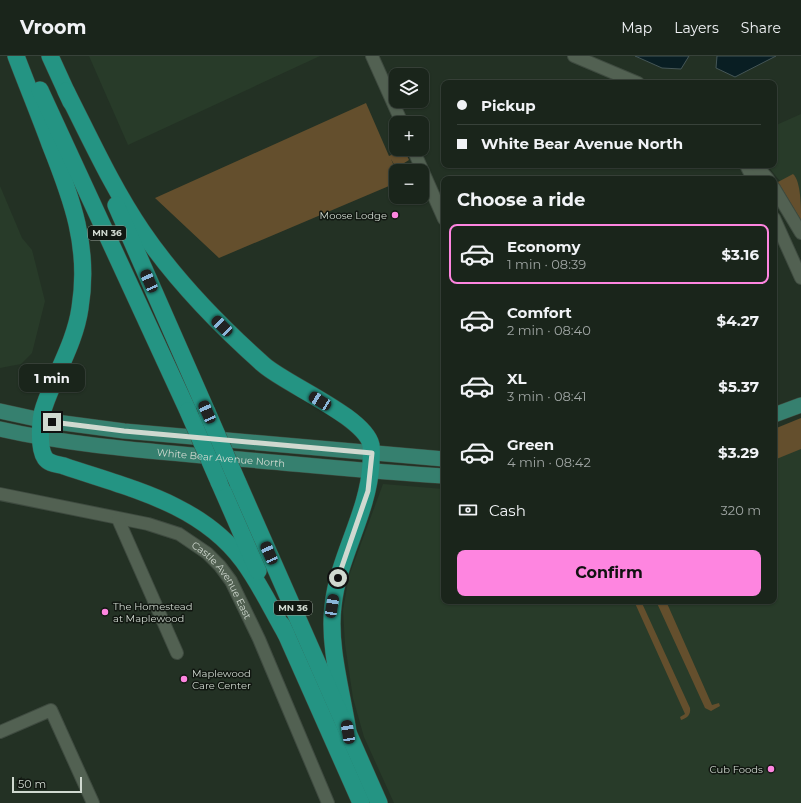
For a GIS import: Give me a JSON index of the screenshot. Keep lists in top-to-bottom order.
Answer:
{
  "streets": {
    "highway": ["MN 36"],
    "main road": ["White Bear Avenue North"],
    "street": ["Castle Avenue East"]
  },
  "places": [
    "Moose Lodge",
    "The Homestead at Maplewood",
    "Maplewood Care Center",
    "Cub Foods"
  ],
  "scale_bar": "50 m",
  "page": {
    "header": "Vroom",
    "nav": ["Map", "Layers", "Share"],
    "map_buttons": ["+", "−"],
    "banner": ["Pickup", "White Bear Avenue North"],
    "heading": "Choose a ride",
    "list": [
      {
        "name": "Economy",
        "note": "1 min · 08:39",
        "value": "$3.16"
      },
      {
        "name": "Comfort",
        "note": "2 min · 08:40",
        "value": "$4.27"
      },
      {
        "name": "XL",
        "note": "3 min · 08:41",
        "value": "$5.37"
      },
      {
        "name": "Green",
        "note": "4 min · 08:42",
        "value": "$3.29"
      }
    ],
    "bubble": "1 min",
    "pay": ["Cash", "320 m"],
    "buttons": "Confirm",
    "scale": "50 m"
  }
}
